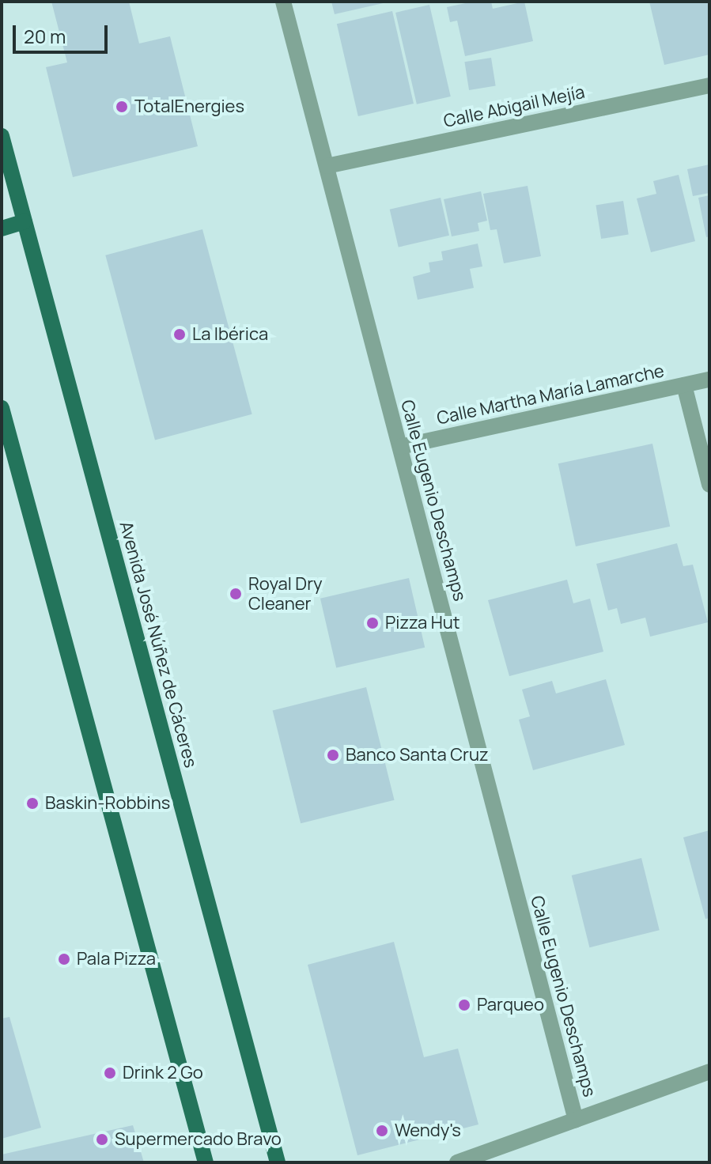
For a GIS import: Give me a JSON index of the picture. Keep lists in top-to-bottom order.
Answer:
{
  "streets": {
    "main road": ["Avenida José Núñez de Cáceres"],
    "street": ["Calle Abigail Mejía", "Calle Martha María Lamarche", "Calle Eugenio Deschamps"]
  },
  "crossings": [
    ["Calle Abigail Mejía", "Calle Eugenio Deschamps"],
    ["Calle Martha María Lamarche", "Calle Eugenio Deschamps"]
  ],
  "places": [
    "TotalEnergies",
    "La Ibérica",
    "Royal Dry Cleaner",
    "Pizza Hut",
    "Banco Santa Cruz",
    "Baskin-Robbins",
    "Pala Pizza",
    "Parqueo",
    "Drink 2 Go",
    "Wendy's",
    "Supermercado Bravo"
  ],
  "scale_bar": "20 m"
}
